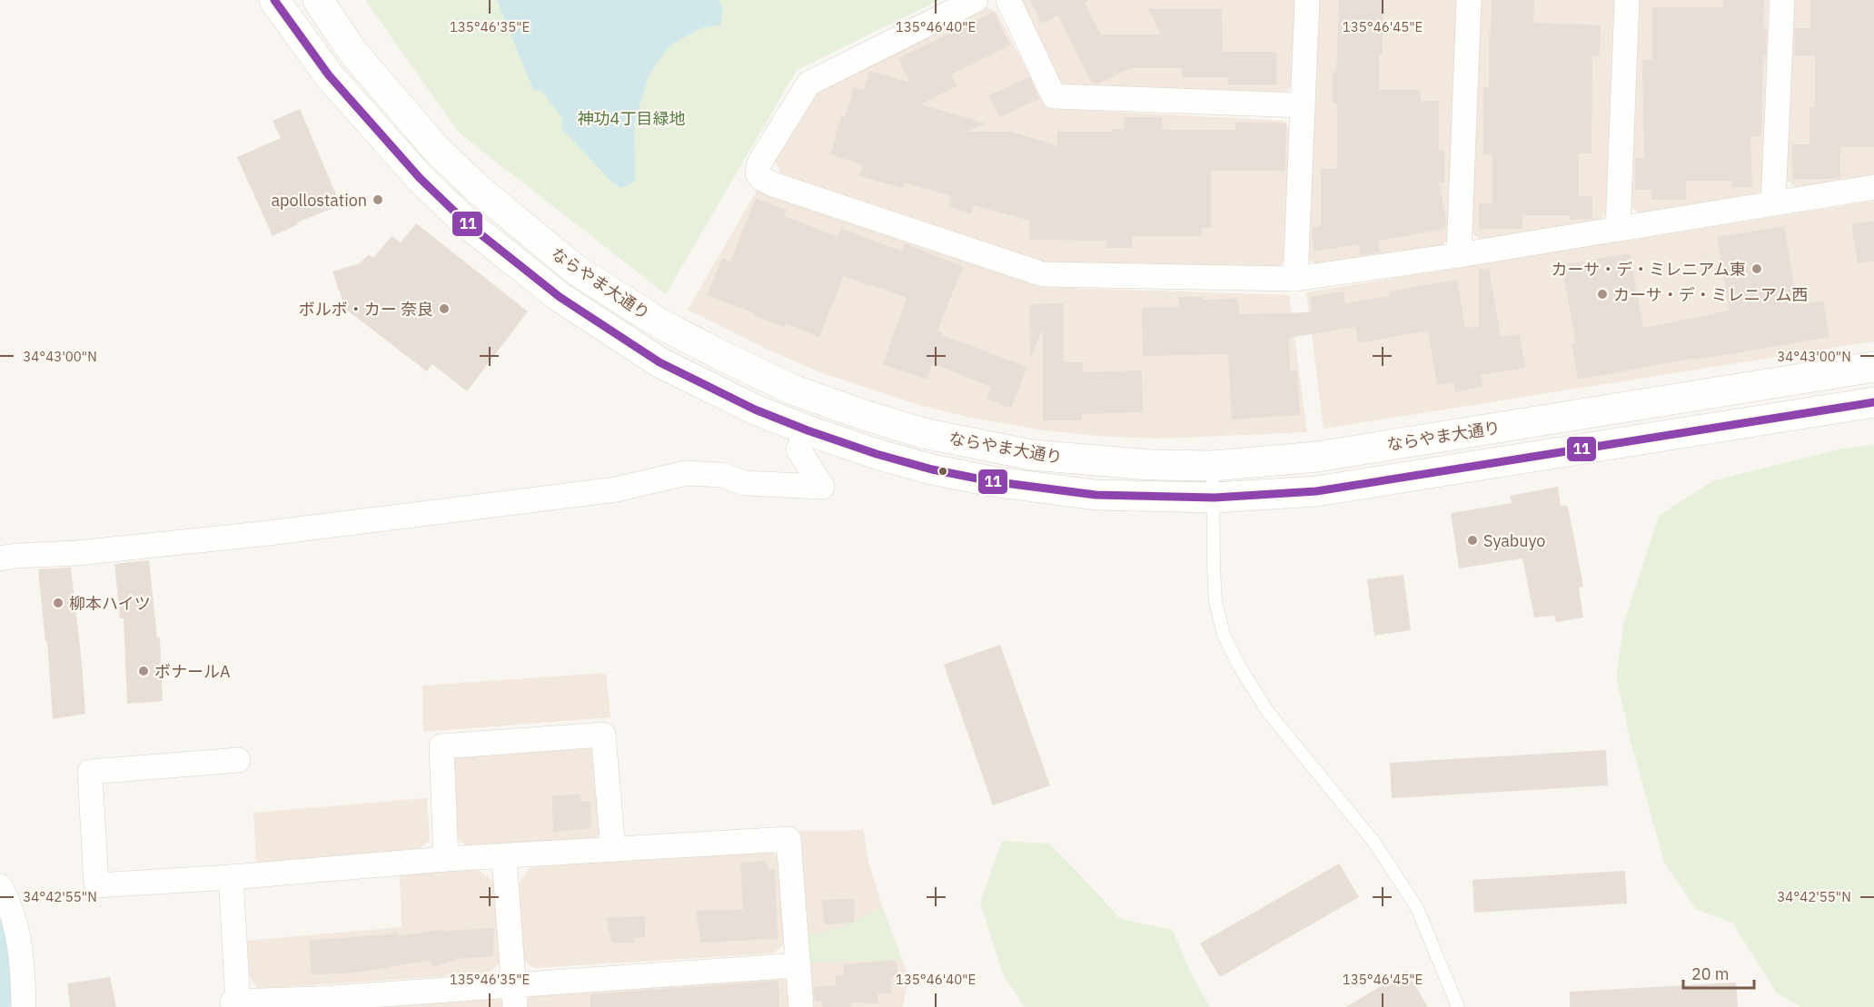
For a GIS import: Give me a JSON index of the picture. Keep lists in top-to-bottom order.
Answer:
{
  "streets": {
    "street": ["ならやま大通り"]
  },
  "parks": ["神功4丁目緑地"],
  "places": [
    "apollostation",
    "カーサ・デ・ミレニアム東",
    "カーサ・デ・ミレニアム西",
    "ボルボ・カー 奈良",
    "Syabuyo",
    "柳本ハイツ",
    "ボナールA"
  ],
  "lines": ["transit line 11"],
  "scale_bar": "20 m",
  "coordinates": [
    "135°46'35\"E",
    "135°46'40\"E",
    "135°46'45\"E",
    "34°43'00\"N",
    "34°42'55\"N"
  ]
}
